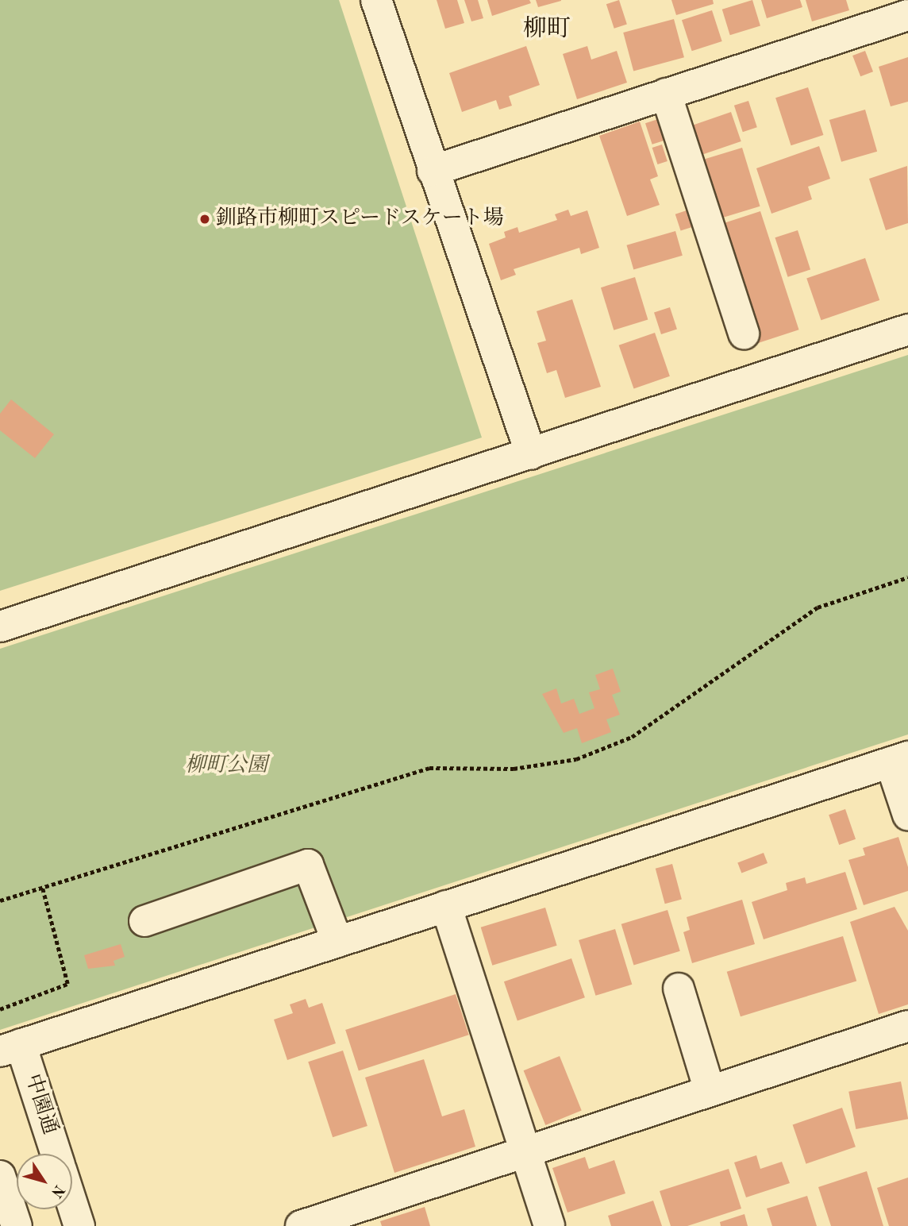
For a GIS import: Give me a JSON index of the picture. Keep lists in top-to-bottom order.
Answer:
{
  "streets": {
    "street": ["中園通"]
  },
  "districts": ["柳町"],
  "parks": ["柳町公園"],
  "places": ["釧路市柳町スピードスケート場"],
  "north": "bottom right"
}
